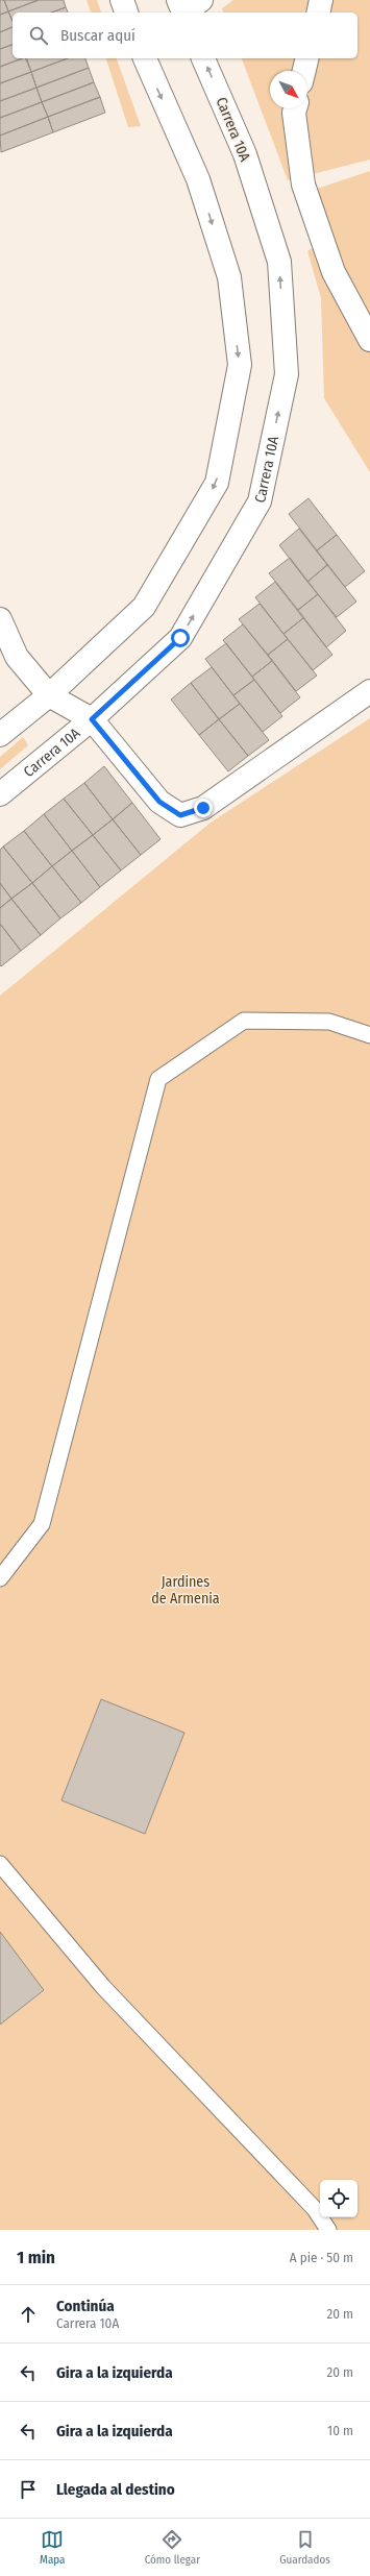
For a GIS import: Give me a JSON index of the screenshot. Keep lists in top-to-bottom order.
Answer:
{
  "streets": {
    "street": ["Carrera 10A"]
  },
  "one_way": ["Carrera 10A"],
  "parks": ["Jardines de Armenia"],
  "north": "bottom right",
  "page": {
    "search": "Buscar aquí",
    "heading": ["1 min", "A pie · 50 m"],
    "list": [
      ["Continúa", "Carrera 10A", "20 m"],
      ["Gira a la izquierda", "20 m"],
      ["Gira a la izquierda", "10 m"],
      "Llegada al destino"
    ],
    "nav": ["Mapa", "Cómo llegar", "Guardados"]
  }
}
